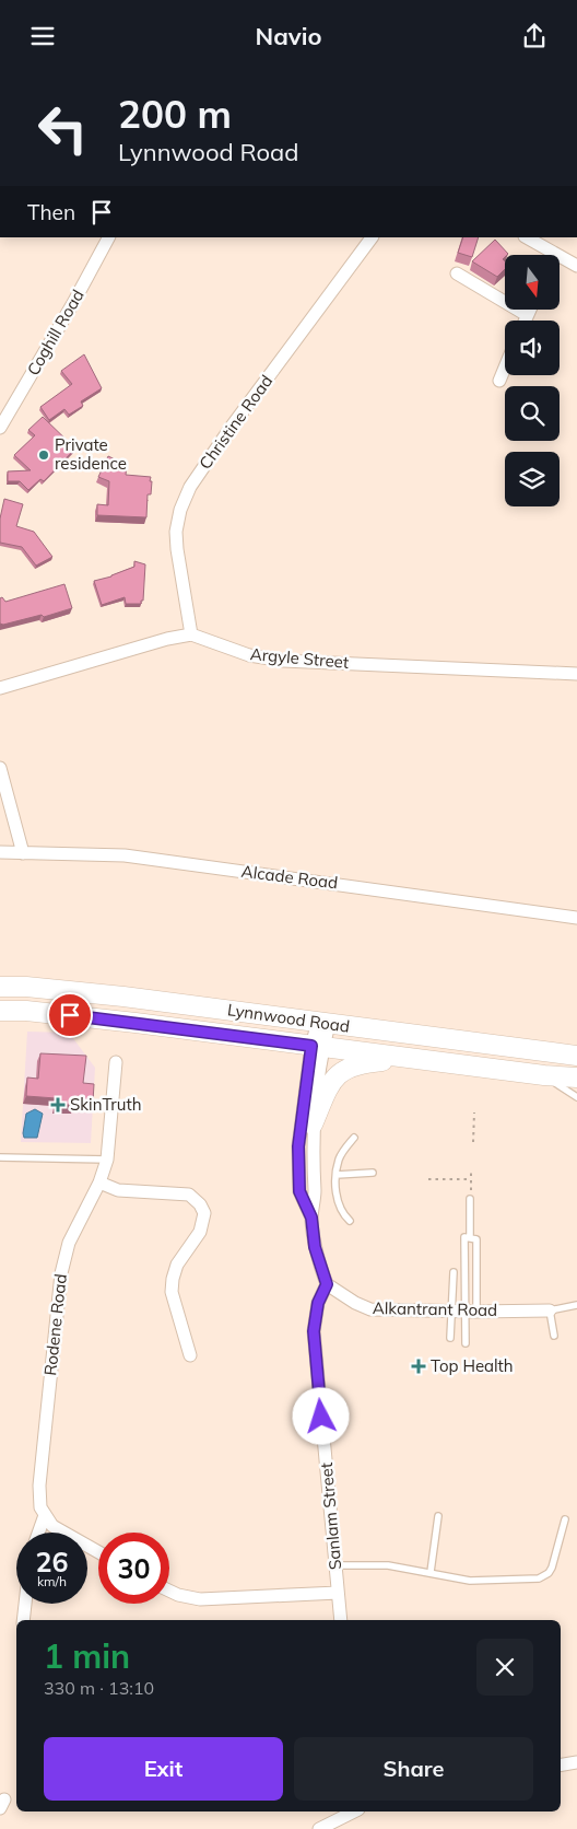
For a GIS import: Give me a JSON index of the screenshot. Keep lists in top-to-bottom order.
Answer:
{
  "streets": {
    "main road": ["Lynnwood Road"],
    "street": [
      "Coghill Road",
      "Christine Road",
      "Argyle Street",
      "Alcade Road",
      "Alkantrant Road",
      "Rodene Road",
      "Sanlam Street"
    ]
  },
  "crossings": [
    ["Christine Road", "Argyle Street"],
    ["Alkantrant Road", "Sanlam Street"]
  ],
  "places": {
    "other": ["Private residence"],
    "health": ["SkinTruth", "Top Health"]
  },
  "north": "bottom",
  "page": {
    "header": "Navio",
    "turn": ["200 m", "Lynnwood Road"],
    "then": "Then",
    "speed": "26 km/h",
    "limit": "30",
    "heading": ["1 min", "330 m · 13:10"],
    "buttons": ["Exit", "Share"]
  }
}
